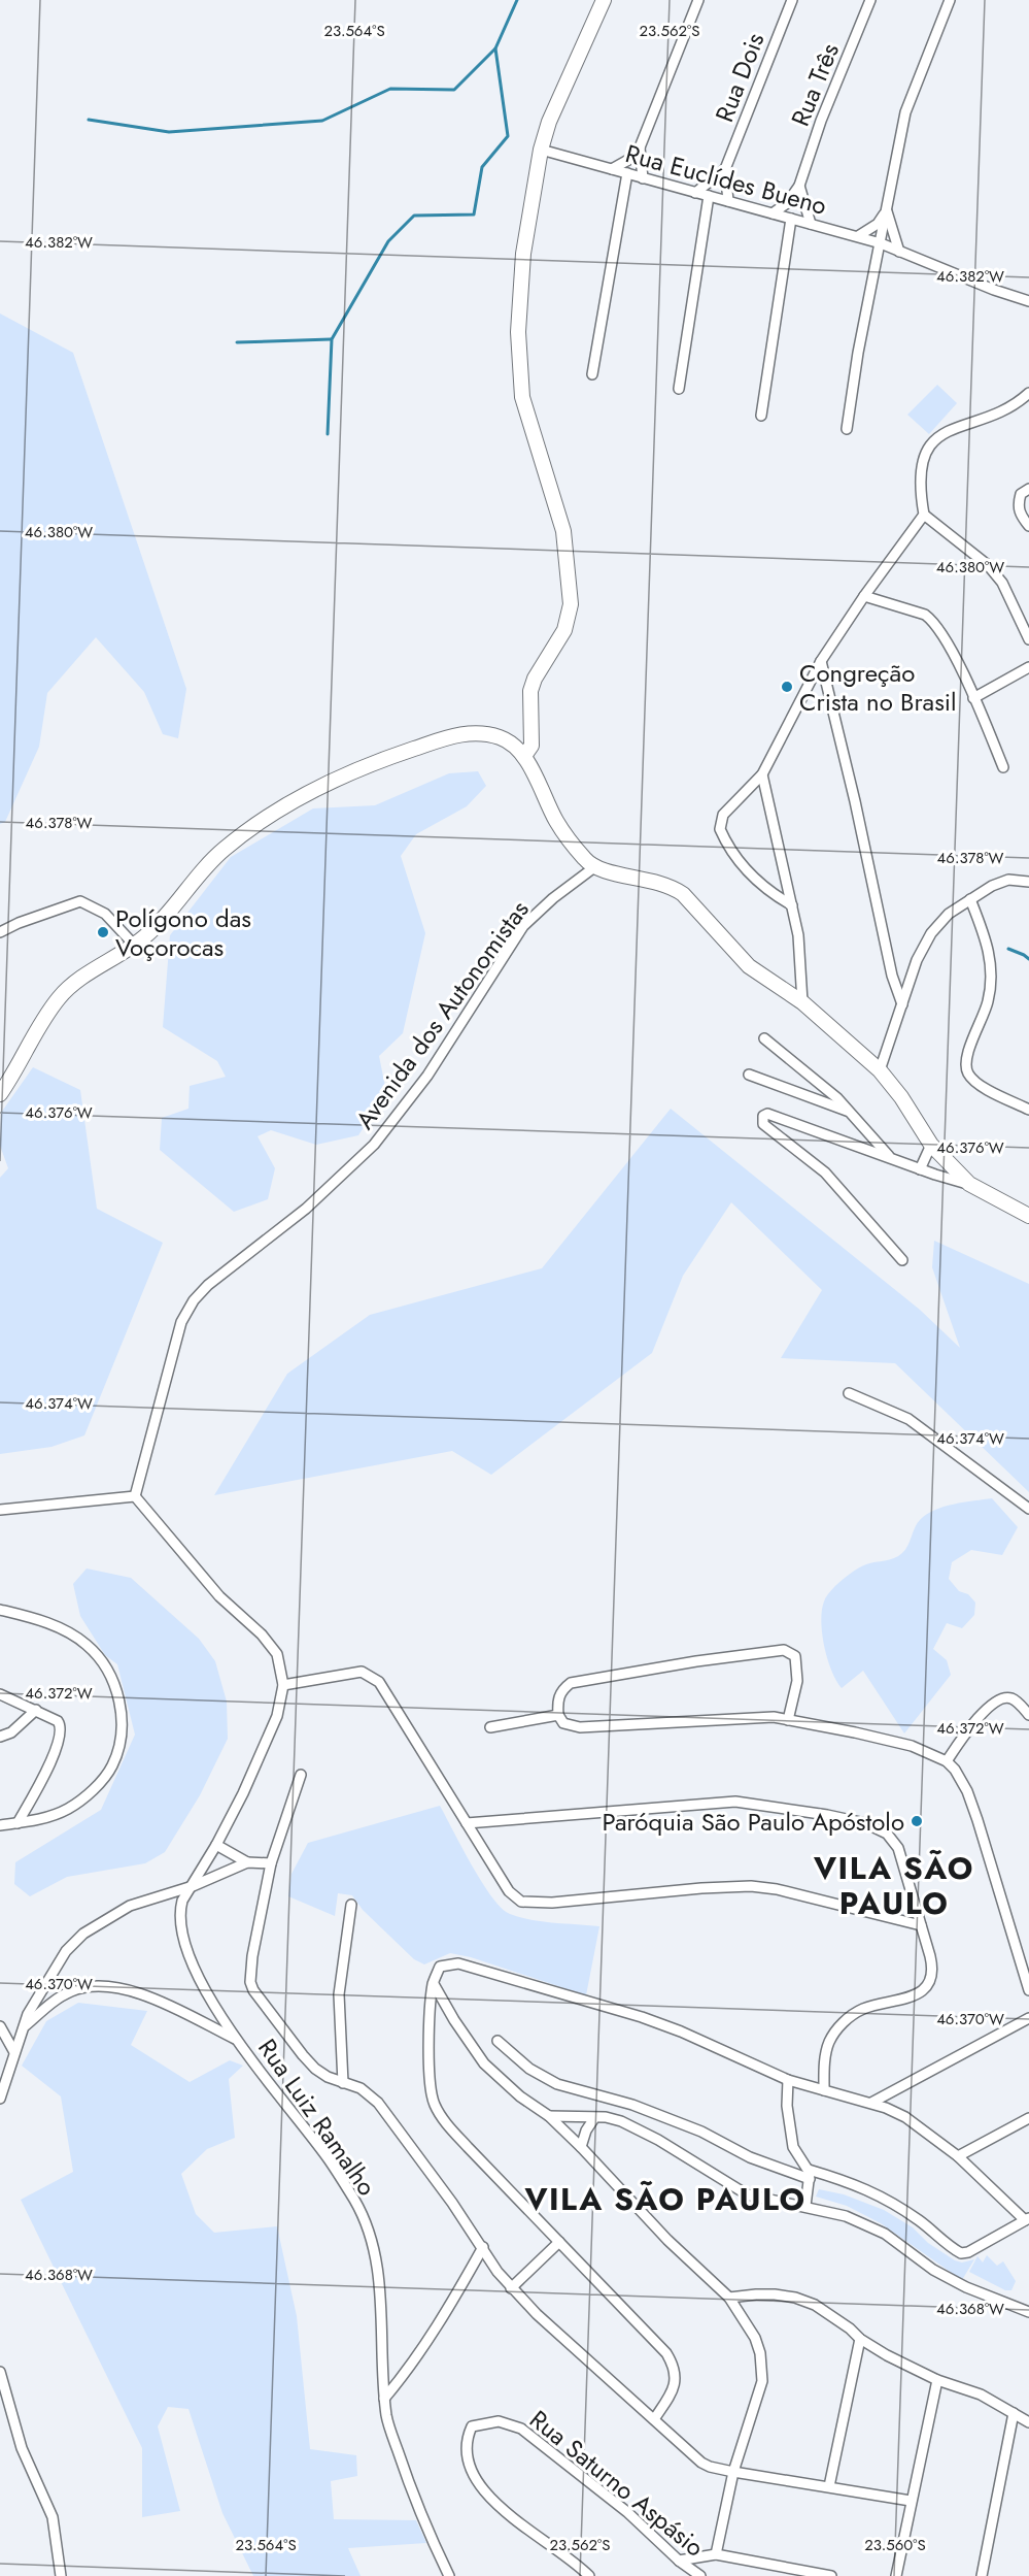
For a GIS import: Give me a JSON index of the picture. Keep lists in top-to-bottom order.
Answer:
{
  "streets": {
    "street": [
      "Rua Dois",
      "Rua Três",
      "Rua Euclídes Bueno",
      "Avenida dos Autonomistas",
      "Rua Luiz Ramalho",
      "Rua Saturno Aspásio"
    ]
  },
  "crossings": [
    ["Rua Dois", "Rua Euclídes Bueno"],
    ["Rua Três", "Rua Euclídes Bueno"]
  ],
  "districts": ["VILA SÃO PAULO", "VILA SÃO PAULO"],
  "places": ["Congreção Crista no Brasil", "Polígono das Voçorocas", "Paróquia São Paulo Apóstolo"],
  "coordinates": [
    "23.564°S",
    "23.562°S",
    "46.382°W",
    "46.380°W",
    "46.378°W",
    "46.376°W",
    "46.374°W",
    "46.372°W",
    "46.370°W",
    "46.368°W",
    "23.560°S"
  ]
}
